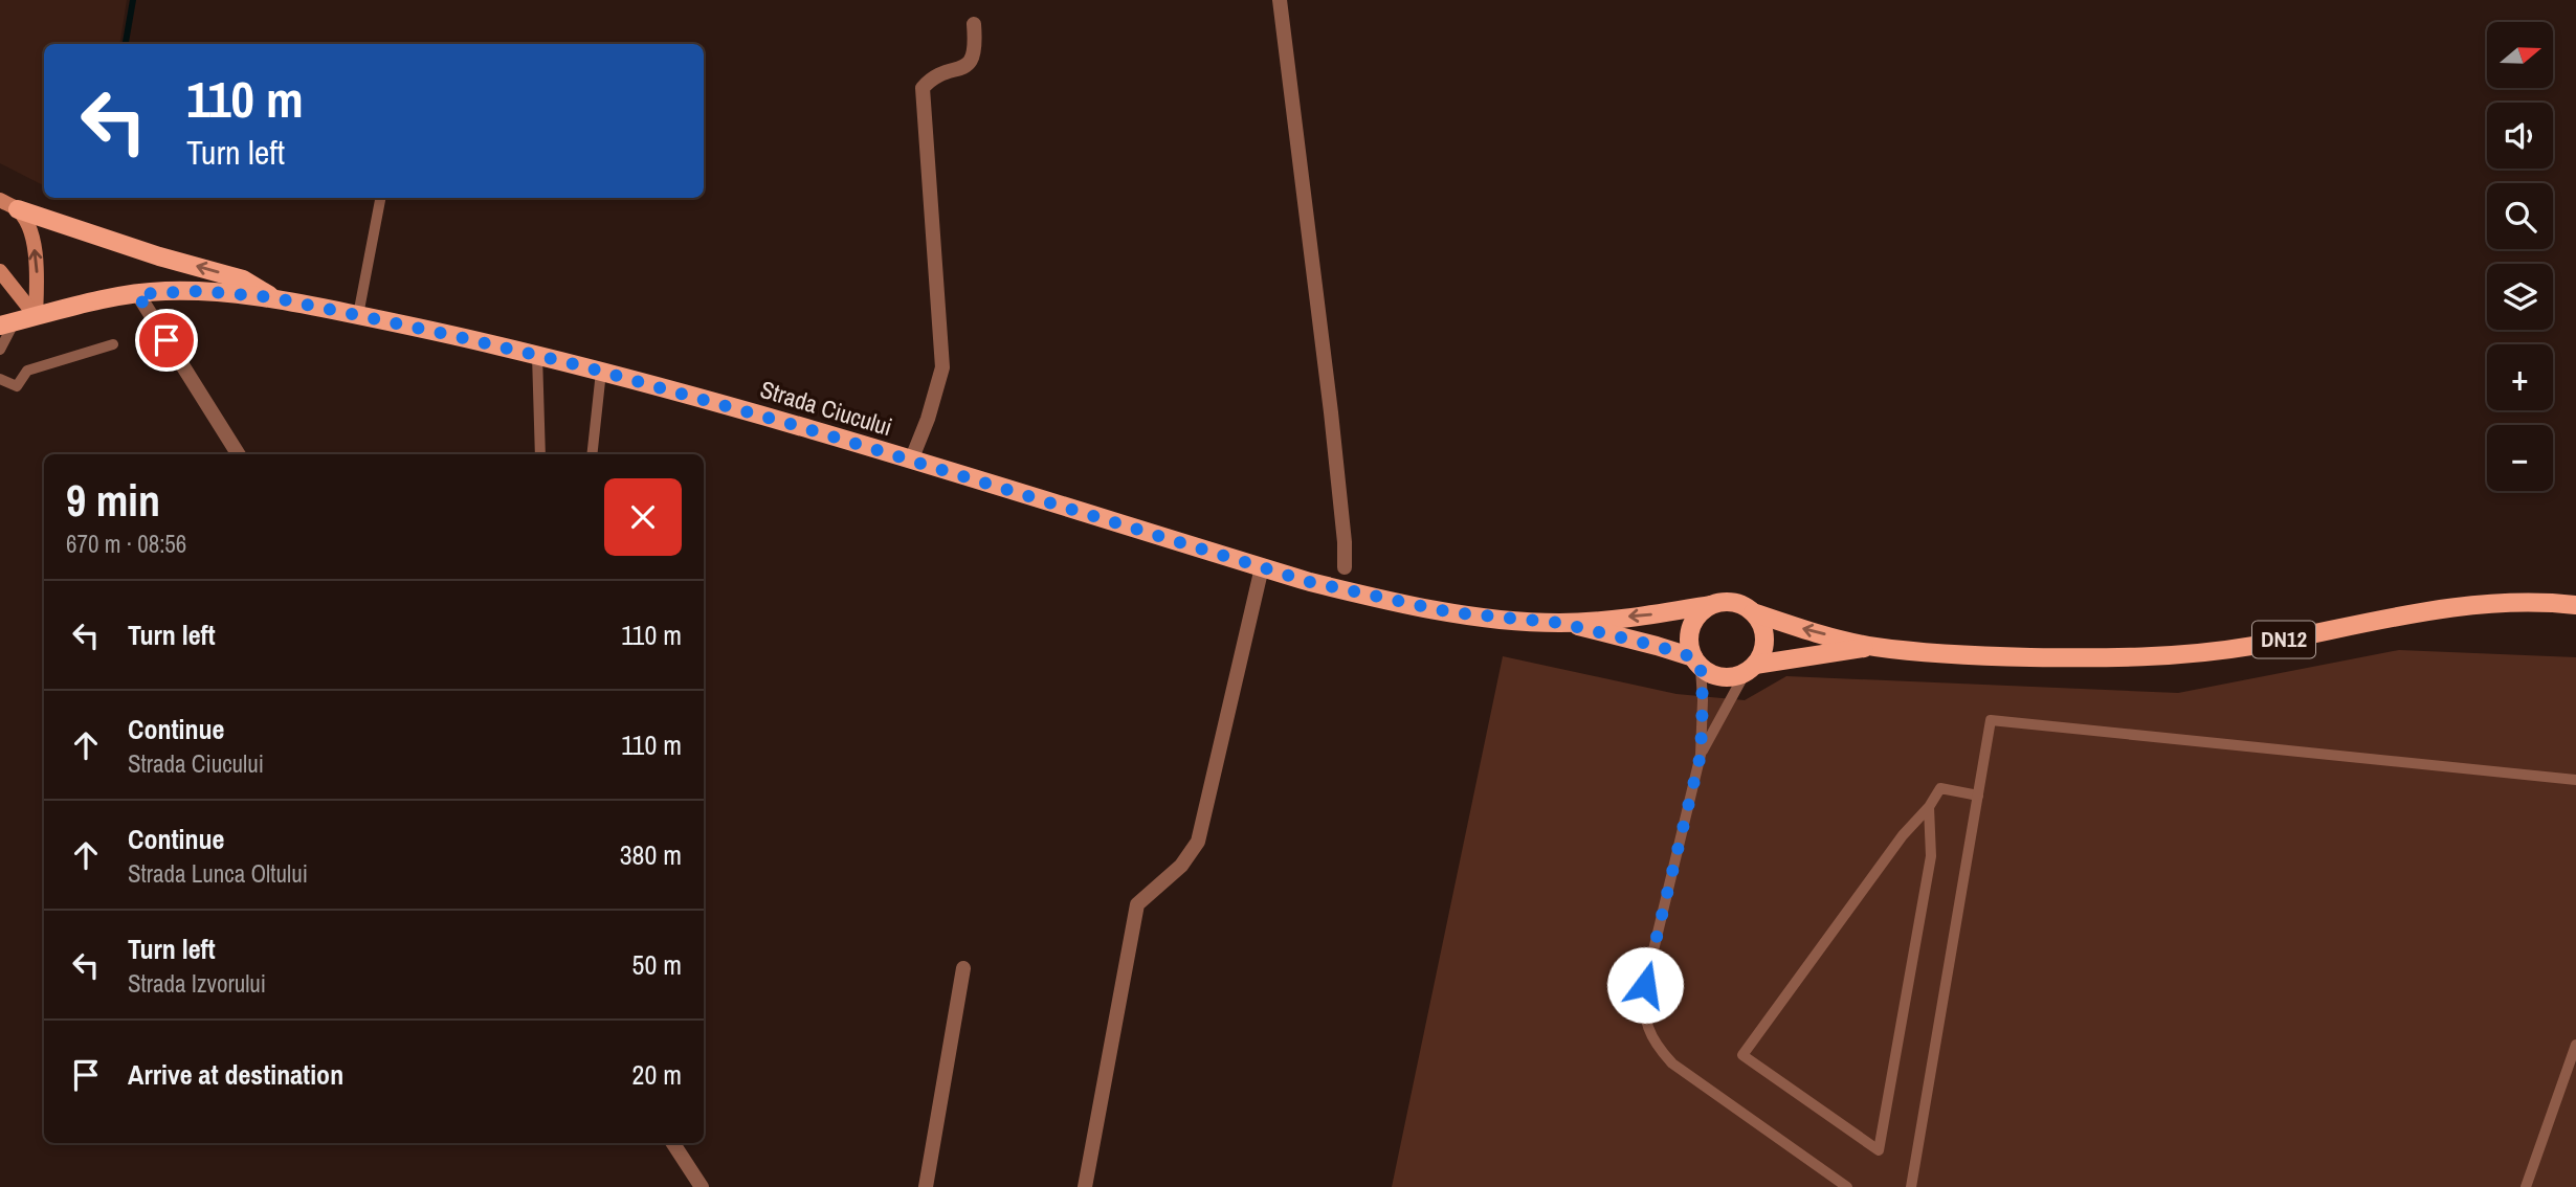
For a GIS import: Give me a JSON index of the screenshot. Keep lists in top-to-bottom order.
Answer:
{
  "streets": {
    "main road": ["Strada Ciucului", "DN12"]
  },
  "north": "right",
  "page": {
    "map_buttons": ["+", "−"],
    "turn": ["110 m", "Turn left"],
    "heading": ["9 min", "670 m · 08:56"],
    "list": [
      {
        "name": "Turn left",
        "value": "110 m"
      },
      {
        "name": "Continue",
        "note": "Strada Ciucului",
        "value": "110 m"
      },
      {
        "name": "Continue",
        "note": "Strada Lunca Oltului",
        "value": "380 m"
      },
      {
        "name": "Turn left",
        "note": "Strada Izvorului",
        "value": "50 m"
      },
      {
        "name": "Arrive at destination",
        "value": "20 m"
      }
    ]
  }
}
